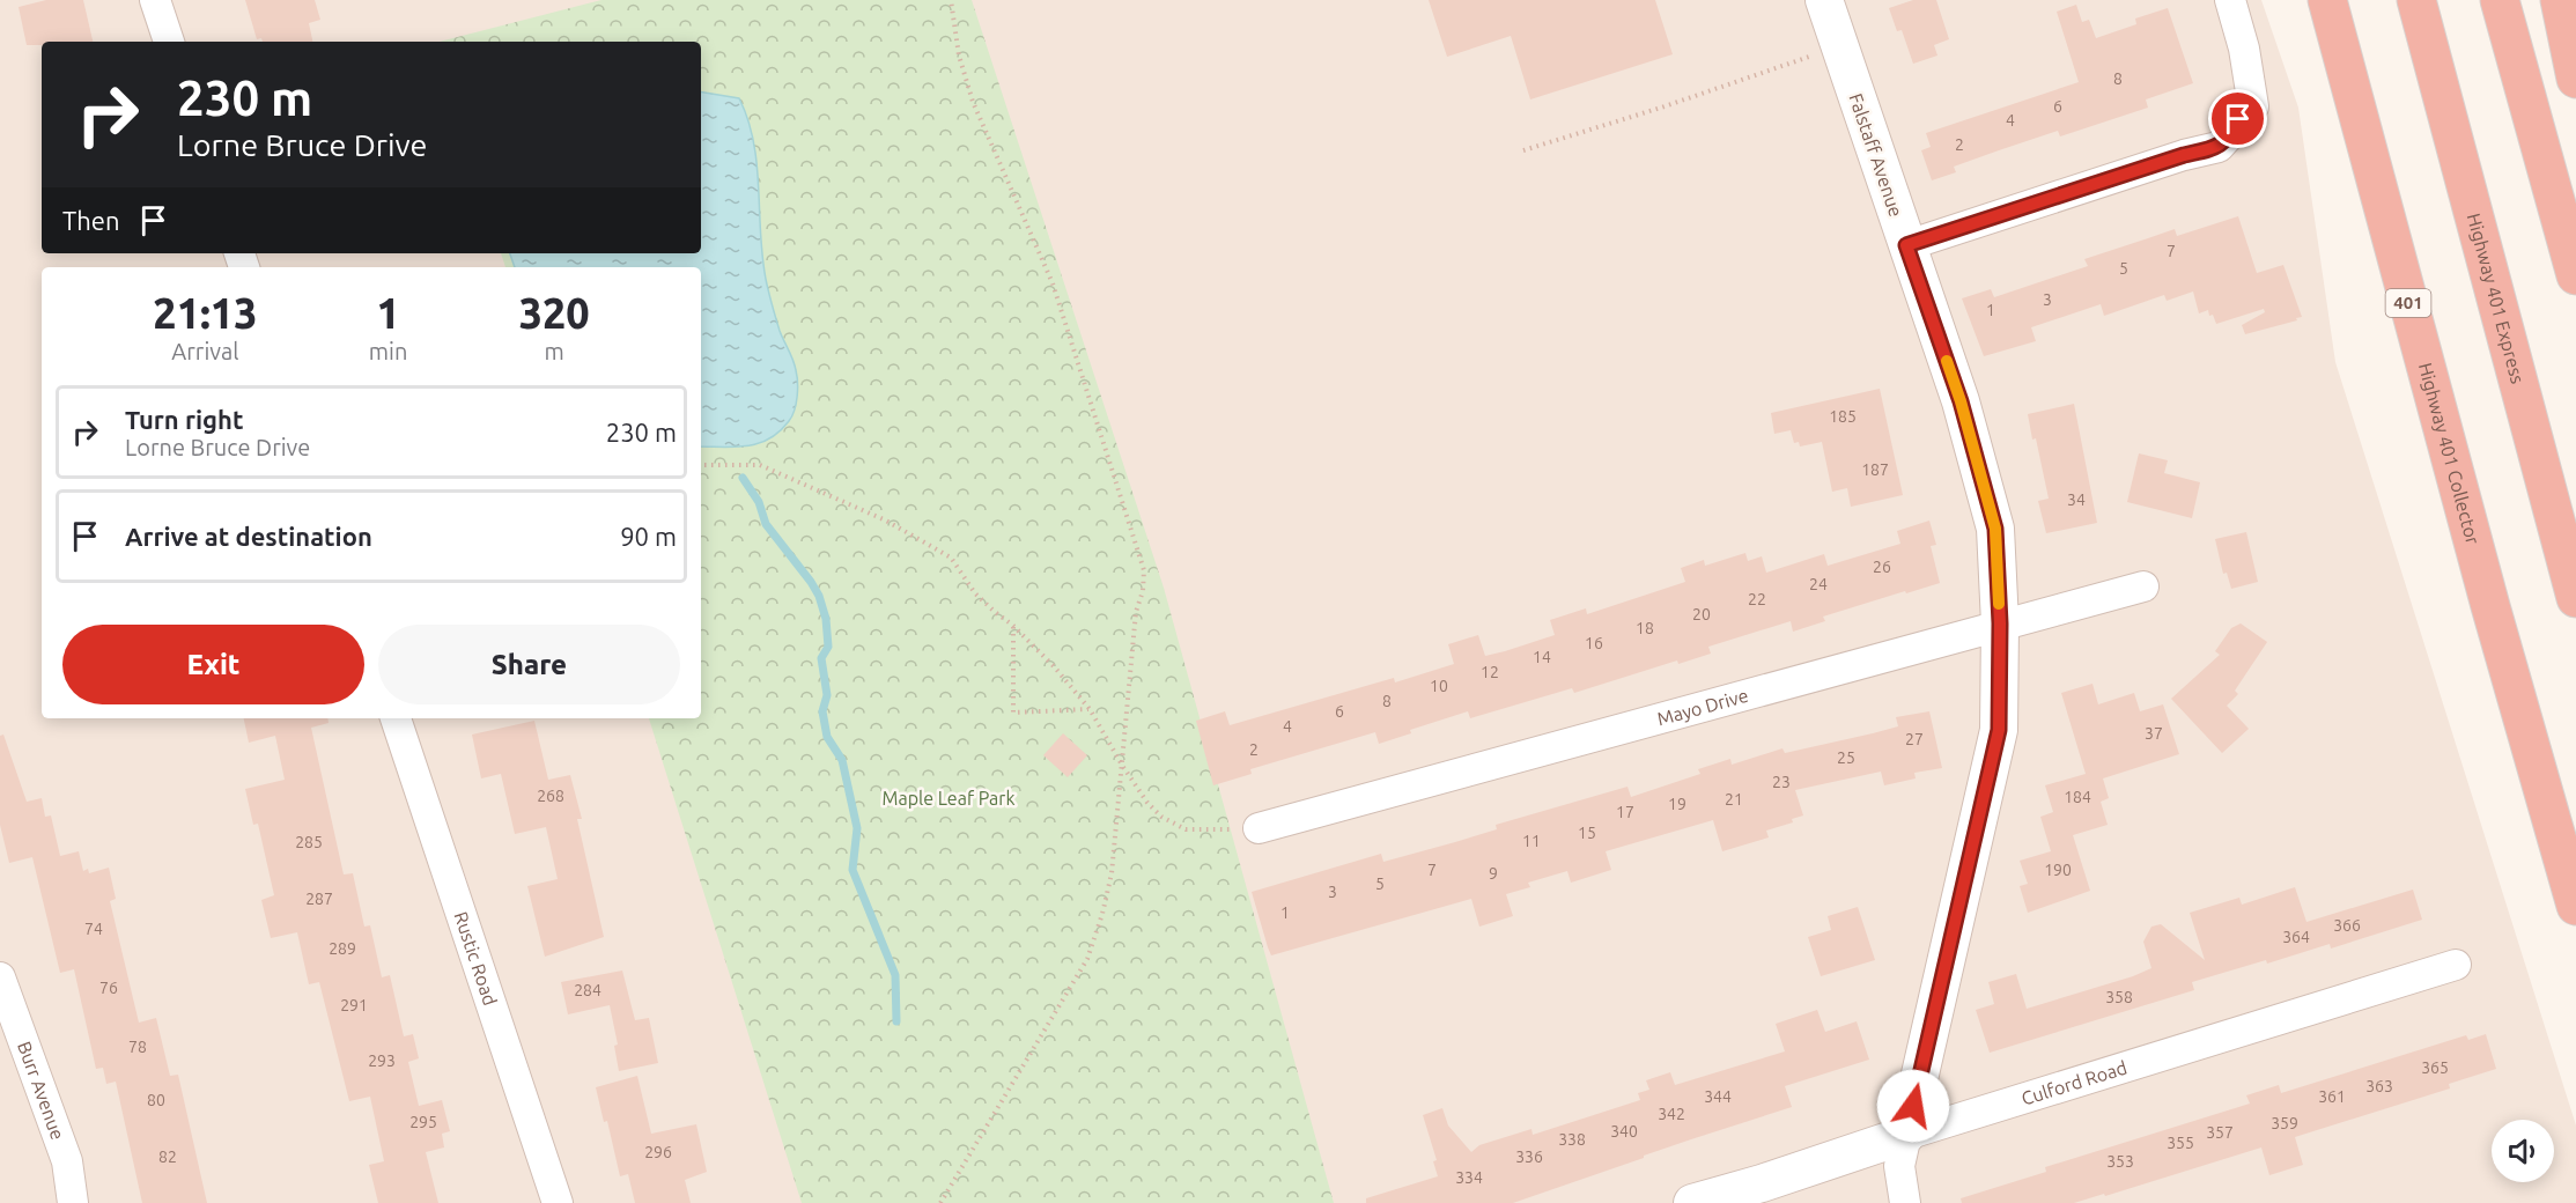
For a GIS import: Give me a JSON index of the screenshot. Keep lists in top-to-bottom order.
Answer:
{
  "streets": {
    "highway": ["Highway 401 Express", "401", "Highway 401 Collector"],
    "street": [
      "Falstaff Avenue",
      "Mayo Drive",
      "Rustic Road",
      "Culford Road",
      "Burr Avenue"
    ]
  },
  "crossings": [
    ["Falstaff Avenue", "Mayo Drive"],
    ["Falstaff Avenue", "Culford Road"]
  ],
  "parks": ["Maple Leaf Park"],
  "house_numbers": [
    "8",
    "6",
    "4",
    "2",
    "7",
    "5",
    "3",
    "1",
    "185",
    "187",
    "34",
    "26",
    "24",
    "22",
    "20",
    "18",
    "16",
    "14",
    "12",
    "10",
    "8",
    "6",
    "4",
    "37",
    "27",
    "2",
    "25",
    "23",
    "268",
    "184",
    "21",
    "19",
    "17",
    "15",
    "11",
    "285",
    "7",
    "190",
    "9",
    "5",
    "3",
    "287",
    "1",
    "366",
    "74",
    "364",
    "289",
    "76",
    "284",
    "358",
    "291",
    "78",
    "293",
    "365",
    "363",
    "344",
    "361",
    "80",
    "342",
    "295",
    "359",
    "340",
    "357",
    "338",
    "355",
    "296",
    "82",
    "336",
    "353",
    "334"
  ],
  "page": {
    "turn": ["230 m", "Lorne Bruce Drive"],
    "then": "Then",
    "eta": [
      "21:13",
      "Arrival",
      "1",
      "min",
      "320",
      "m"
    ],
    "list": [
      {
        "name": "Turn right",
        "note": "Lorne Bruce Drive",
        "value": "230 m"
      },
      {
        "name": "Arrive at destination",
        "value": "90 m"
      }
    ],
    "buttons": ["Exit", "Share"]
  }
}
